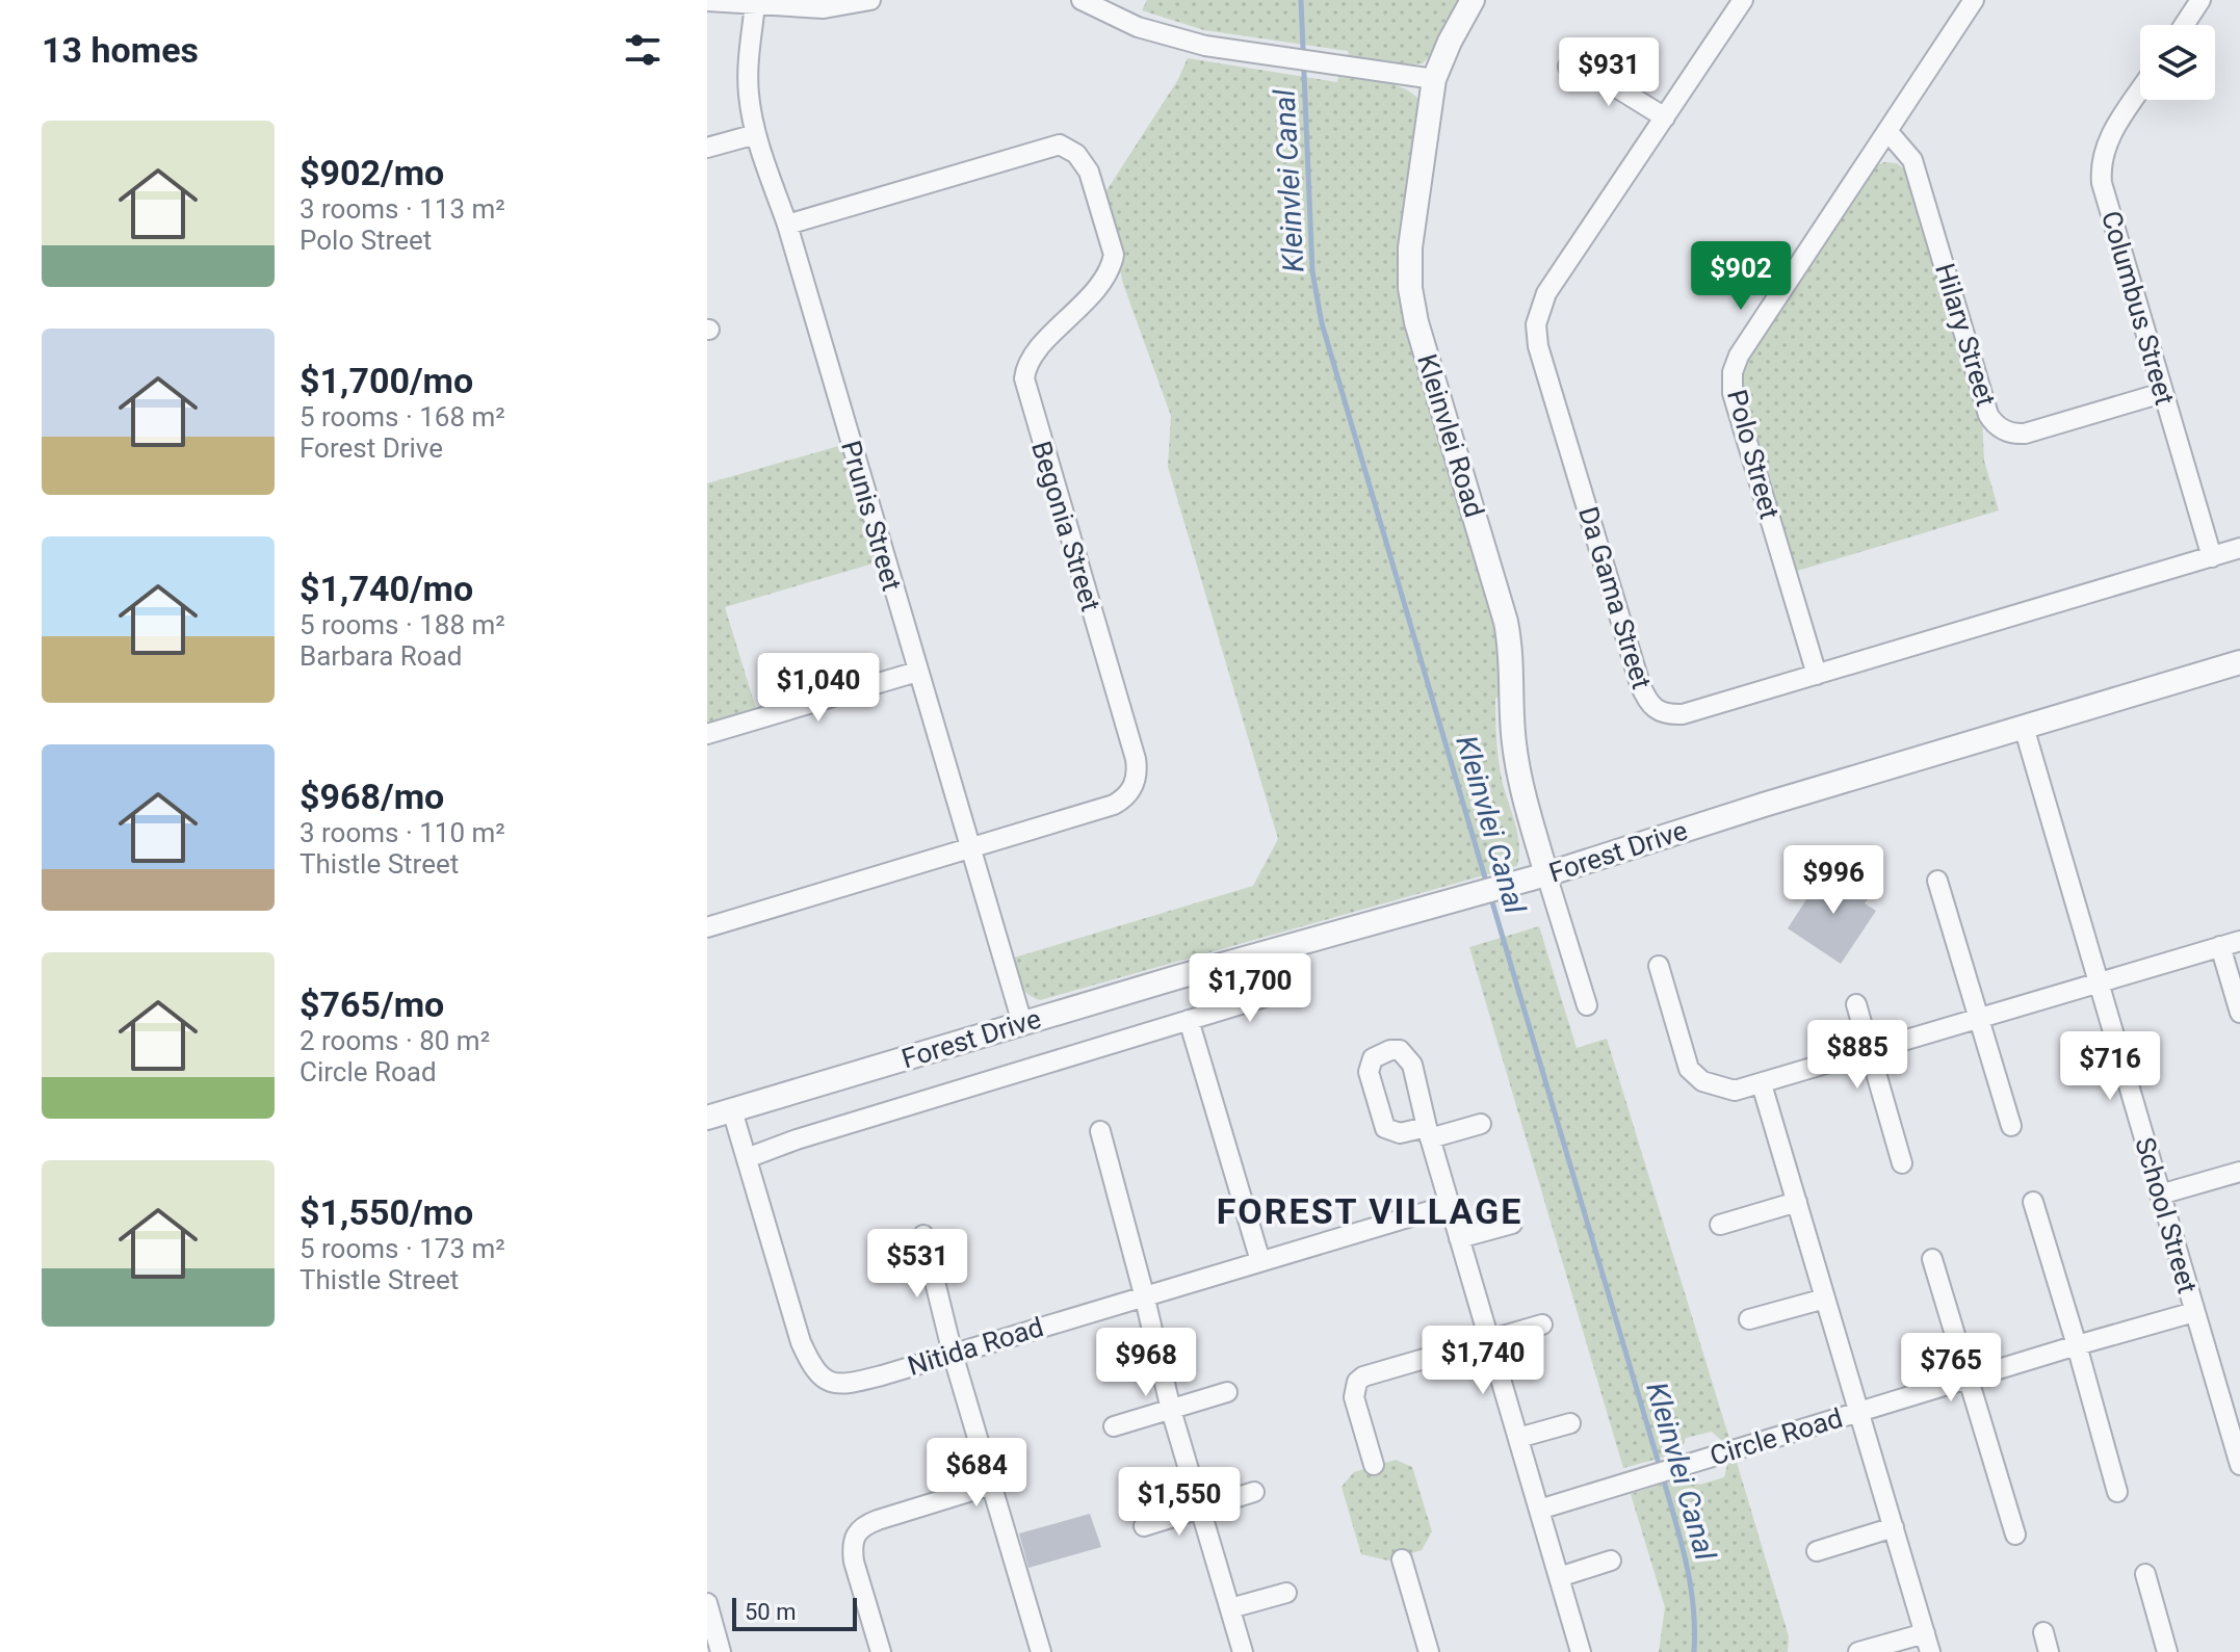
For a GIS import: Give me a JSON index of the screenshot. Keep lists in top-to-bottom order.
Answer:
{
  "streets": {
    "street": [
      "Columbus Street",
      "Hilary Street",
      "Kleinvlei Road",
      "Polo Street",
      "Prunis Street",
      "Begonia Street",
      "Da Gama Street",
      "Forest Drive",
      "School Street",
      "Nitida Road",
      "Circle Road"
    ]
  },
  "crossings": [
    ["Columbus Street", "Hilary Street"],
    ["Columbus Street", "Da Gama Street"],
    ["Hilary Street", "Polo Street"],
    ["Kleinvlei Road", "Forest Drive"],
    ["Polo Street", "Da Gama Street"],
    ["Prunis Street", "Begonia Street"],
    ["Prunis Street", "Forest Drive"],
    ["Forest Drive", "School Street"],
    ["Forest Drive", "Nitida Road"],
    ["School Street", "Circle Road"]
  ],
  "districts": ["FOREST VILLAGE"],
  "water": ["Kleinvlei Canal"],
  "scale_bar": "50 m",
  "page": {
    "heading": "13 homes",
    "price": [
      "$931",
      "$902",
      "$1,040",
      "$996",
      "$1,700",
      "$885",
      "$716",
      "$531",
      "$1,740",
      "$968",
      "$765",
      "$684",
      "$1,550"
    ],
    "list": [
      {
        "name": "$902/mo",
        "note": "3 rooms · 113 m² · Polo Street"
      },
      {
        "name": "$1,700/mo",
        "note": "5 rooms · 168 m² · Forest Drive"
      },
      {
        "name": "$1,740/mo",
        "note": "5 rooms · 188 m² · Barbara Road"
      },
      {
        "name": "$968/mo",
        "note": "3 rooms · 110 m² · Thistle Street"
      },
      {
        "name": "$765/mo",
        "note": "2 rooms · 80 m² · Circle Road"
      },
      {
        "name": "$1,550/mo",
        "note": "5 rooms · 173 m² · Thistle Street"
      }
    ],
    "scale": "50 m"
  }
}
